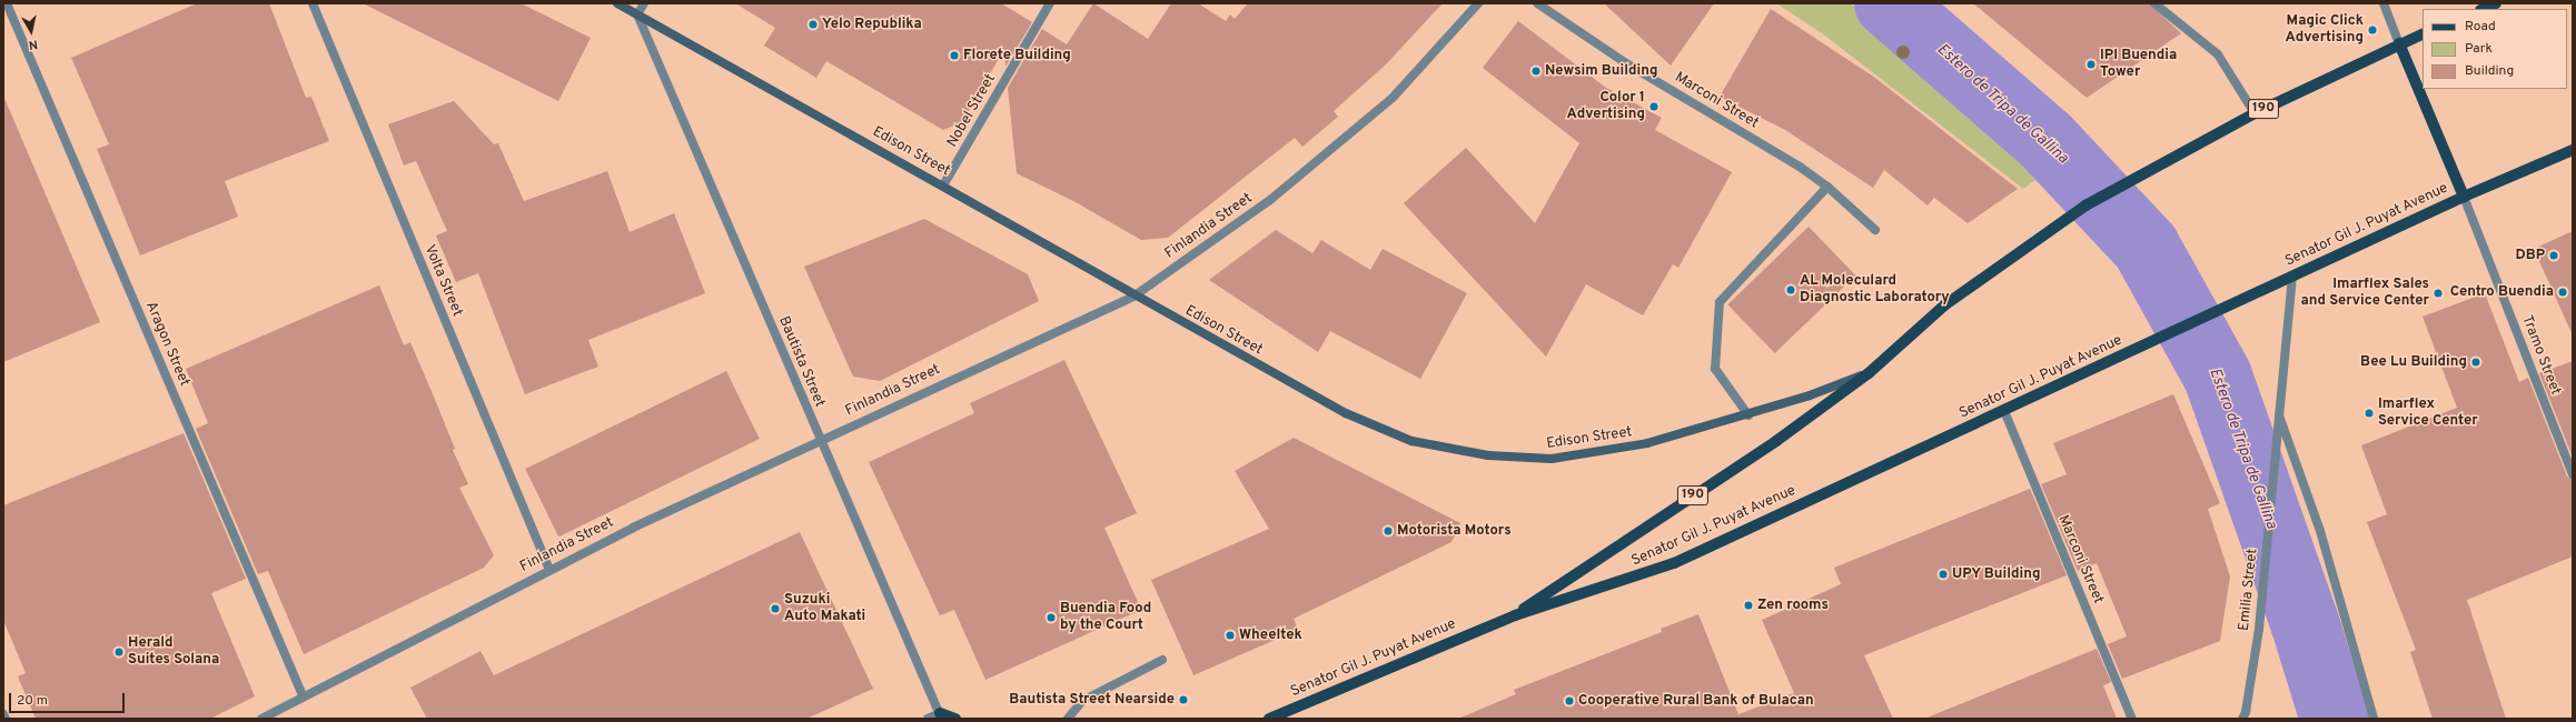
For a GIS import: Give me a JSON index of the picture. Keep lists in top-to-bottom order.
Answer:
{
  "streets": {
    "main road": ["190", "Edison Street", "Senator Gil J. Puyat Avenue"],
    "street": [
      "Marconi Street",
      "Nobel Street",
      "Finlandia Street",
      "Volta Street",
      "Aragon Street",
      "Tramo Street",
      "Bautista Street",
      "Emilia Street"
    ]
  },
  "crossings": [
    ["Marconi Street", "Senator Gil J. Puyat Avenue"],
    ["Nobel Street", "Edison Street"],
    ["Edison Street", "Senator Gil J. Puyat Avenue"],
    ["Edison Street", "Finlandia Street"],
    ["Edison Street", "Bautista Street"],
    ["Senator Gil J. Puyat Avenue", "Tramo Street"],
    ["Senator Gil J. Puyat Avenue", "Emilia Street"],
    ["Finlandia Street", "Volta Street"],
    ["Finlandia Street", "Aragon Street"],
    ["Finlandia Street", "Bautista Street"]
  ],
  "water": ["Estero de Tripa de Gallina"],
  "places": [
    "Yelo Republika",
    "Magic Click Advertising",
    "Florete Building",
    "IPI Buendia Tower",
    "Newsim Building",
    "Color 1 Advertising",
    "DBP",
    "AL Moleculard Diagnostic Laboratory",
    "Centro Buendia",
    "Imarflex Sales and Service Center",
    "Bee Lu Building",
    "Imarflex Service Center",
    "Motorista Motors",
    "UPY Building",
    "Zen rooms",
    "Suzuki Auto Makati",
    "Buendia Food by the Court",
    "Wheeltek",
    "Herald Suites Solana",
    "Bautista Street Nearside",
    "Cooperative Rural Bank of Bulacan"
  ],
  "legend": ["Road", "Park", "Building"],
  "scale_bar": "20 m",
  "north": "bottom"
}
